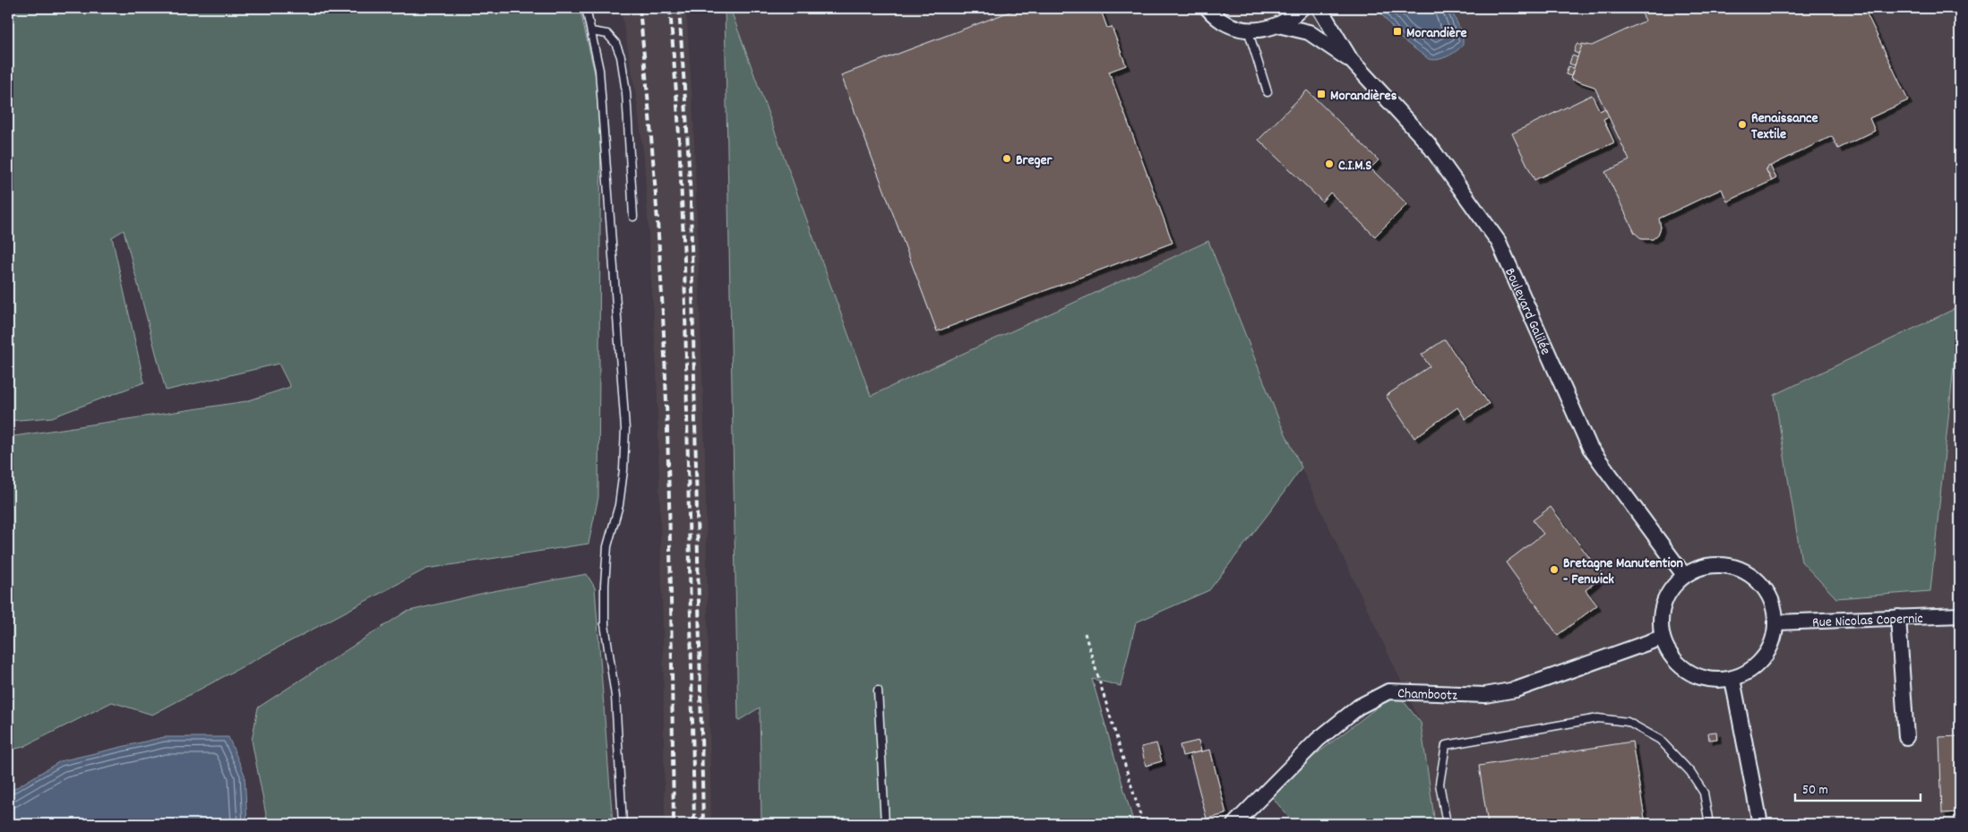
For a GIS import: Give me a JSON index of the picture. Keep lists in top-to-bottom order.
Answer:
{
  "streets": {
    "street": ["Boulevard Galilée", "Rue Nicolas Copernic", "Chambootz"]
  },
  "crossings": [
    ["Boulevard Galilée", "Rue Nicolas Copernic"],
    ["Boulevard Galilée", "Chambootz"],
    ["Rue Nicolas Copernic", "Chambootz"]
  ],
  "places": {
    "transit": ["Morandière", "Morandières"],
    "other": [
      "Renaissance Textile",
      "Breger",
      "C.I.M.S",
      "Bretagne Manutention - Fenwick"
    ]
  },
  "scale_bar": "50 m"
}
